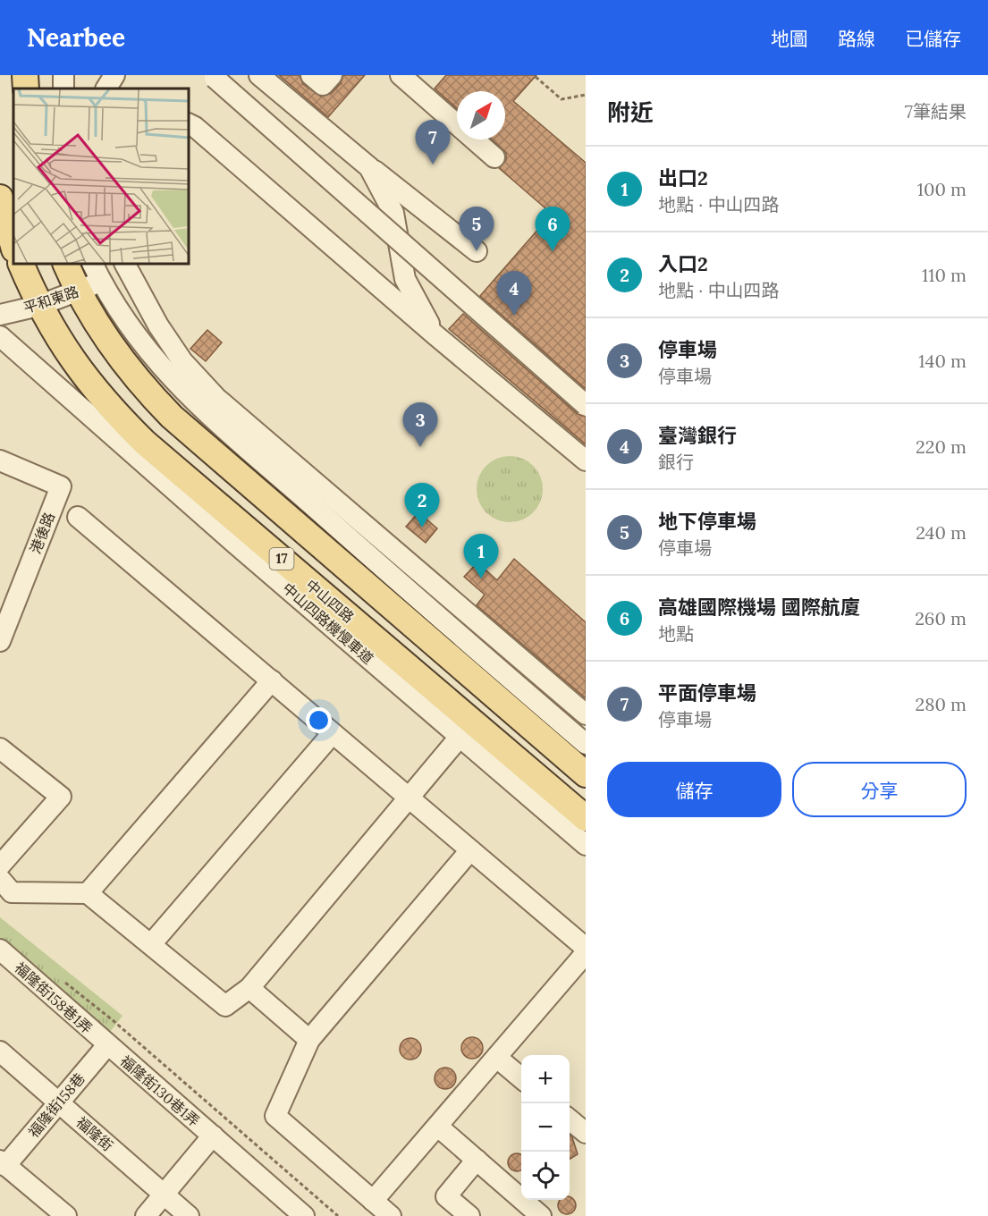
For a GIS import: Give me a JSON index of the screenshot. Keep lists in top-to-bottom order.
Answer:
{
  "streets": {
    "main road": ["17", "中山四路"],
    "street": [
      "平和東路",
      "港後路",
      "中山四路機慢車道",
      "福隆街158巷1弄",
      "福隆街130巷1弄",
      "福隆街158巷",
      "福隆街"
    ]
  },
  "crossings": [
    ["平和東路", "17"],
    ["平和東路", "中山四路"],
    ["福隆街158巷1弄", "福隆街130巷1弄"],
    ["福隆街158巷1弄", "福隆街158巷"],
    ["福隆街130巷1弄", "福隆街158巷"],
    ["福隆街158巷", "福隆街"]
  ],
  "north": "top right",
  "page": {
    "header": "Nearbee",
    "nav": ["地圖", "路線", "已儲存"],
    "heading": ["附近", "7筆結果"],
    "pins": [
      "7",
      "5",
      "6",
      "4",
      "3",
      "2",
      "1"
    ],
    "list": [
      {
        "mark": "1",
        "name": "出口2",
        "note": "地點 · 中山四路",
        "value": "100 m"
      },
      {
        "mark": "2",
        "name": "入口2",
        "note": "地點 · 中山四路",
        "value": "110 m"
      },
      {
        "mark": "3",
        "name": "停車場",
        "note": "停車場",
        "value": "140 m"
      },
      {
        "mark": "4",
        "name": "臺灣銀行",
        "note": "銀行",
        "value": "220 m"
      },
      {
        "mark": "5",
        "name": "地下停車場",
        "note": "停車場",
        "value": "240 m"
      },
      {
        "mark": "6",
        "name": "高雄國際機場 國際航廈",
        "note": "地點",
        "value": "260 m"
      },
      {
        "mark": "7",
        "name": "平面停車場",
        "note": "停車場",
        "value": "280 m"
      }
    ],
    "buttons": ["儲存", "分享"],
    "map_buttons": ["+", "−"]
  }
}
